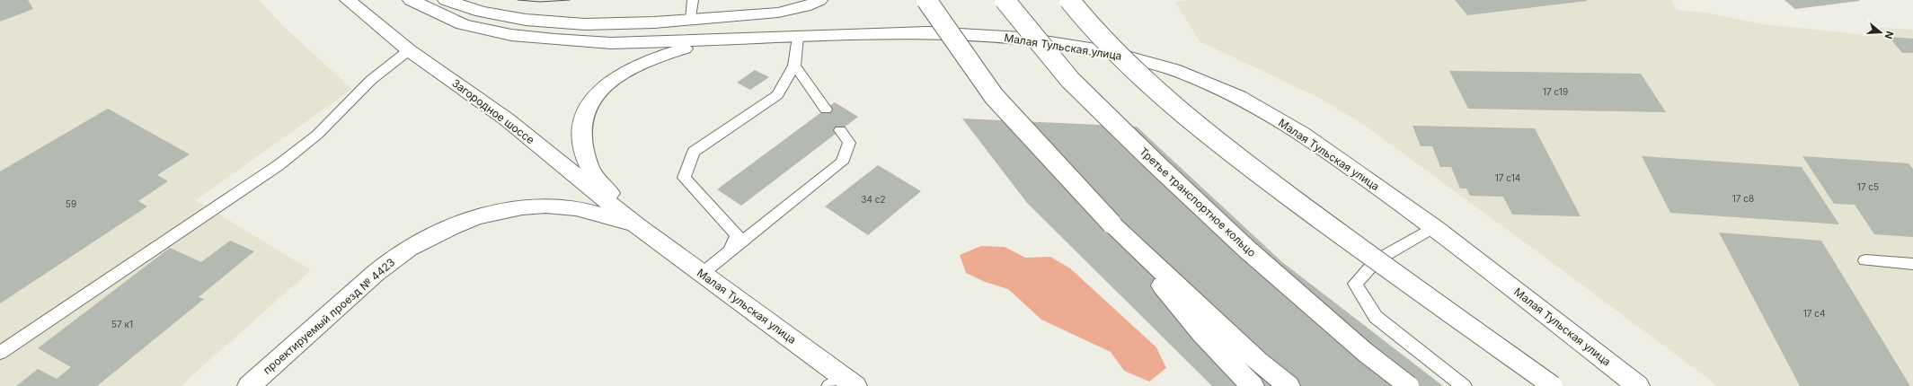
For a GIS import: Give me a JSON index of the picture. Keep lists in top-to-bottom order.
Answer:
{
  "streets": {
    "main road": [
      "Малая Тульская улица",
      "Загородное шоссе",
      "Третье транспортное кольцо",
      "проектируемый проезд № 4423"
    ]
  },
  "crossings": [
    ["Малая Тульская улица", "Загородное шоссе"],
    ["Малая Тульская улица", "проектируемый проезд № 4423"],
    ["Загородное шоссе", "проектируемый проезд № 4423"]
  ],
  "house_numbers": [
    "17 с19",
    "17 с14",
    "17 с5",
    "17 с8",
    "34 с2",
    "59",
    "17 c4",
    "57 к1"
  ],
  "north": "right"
}
